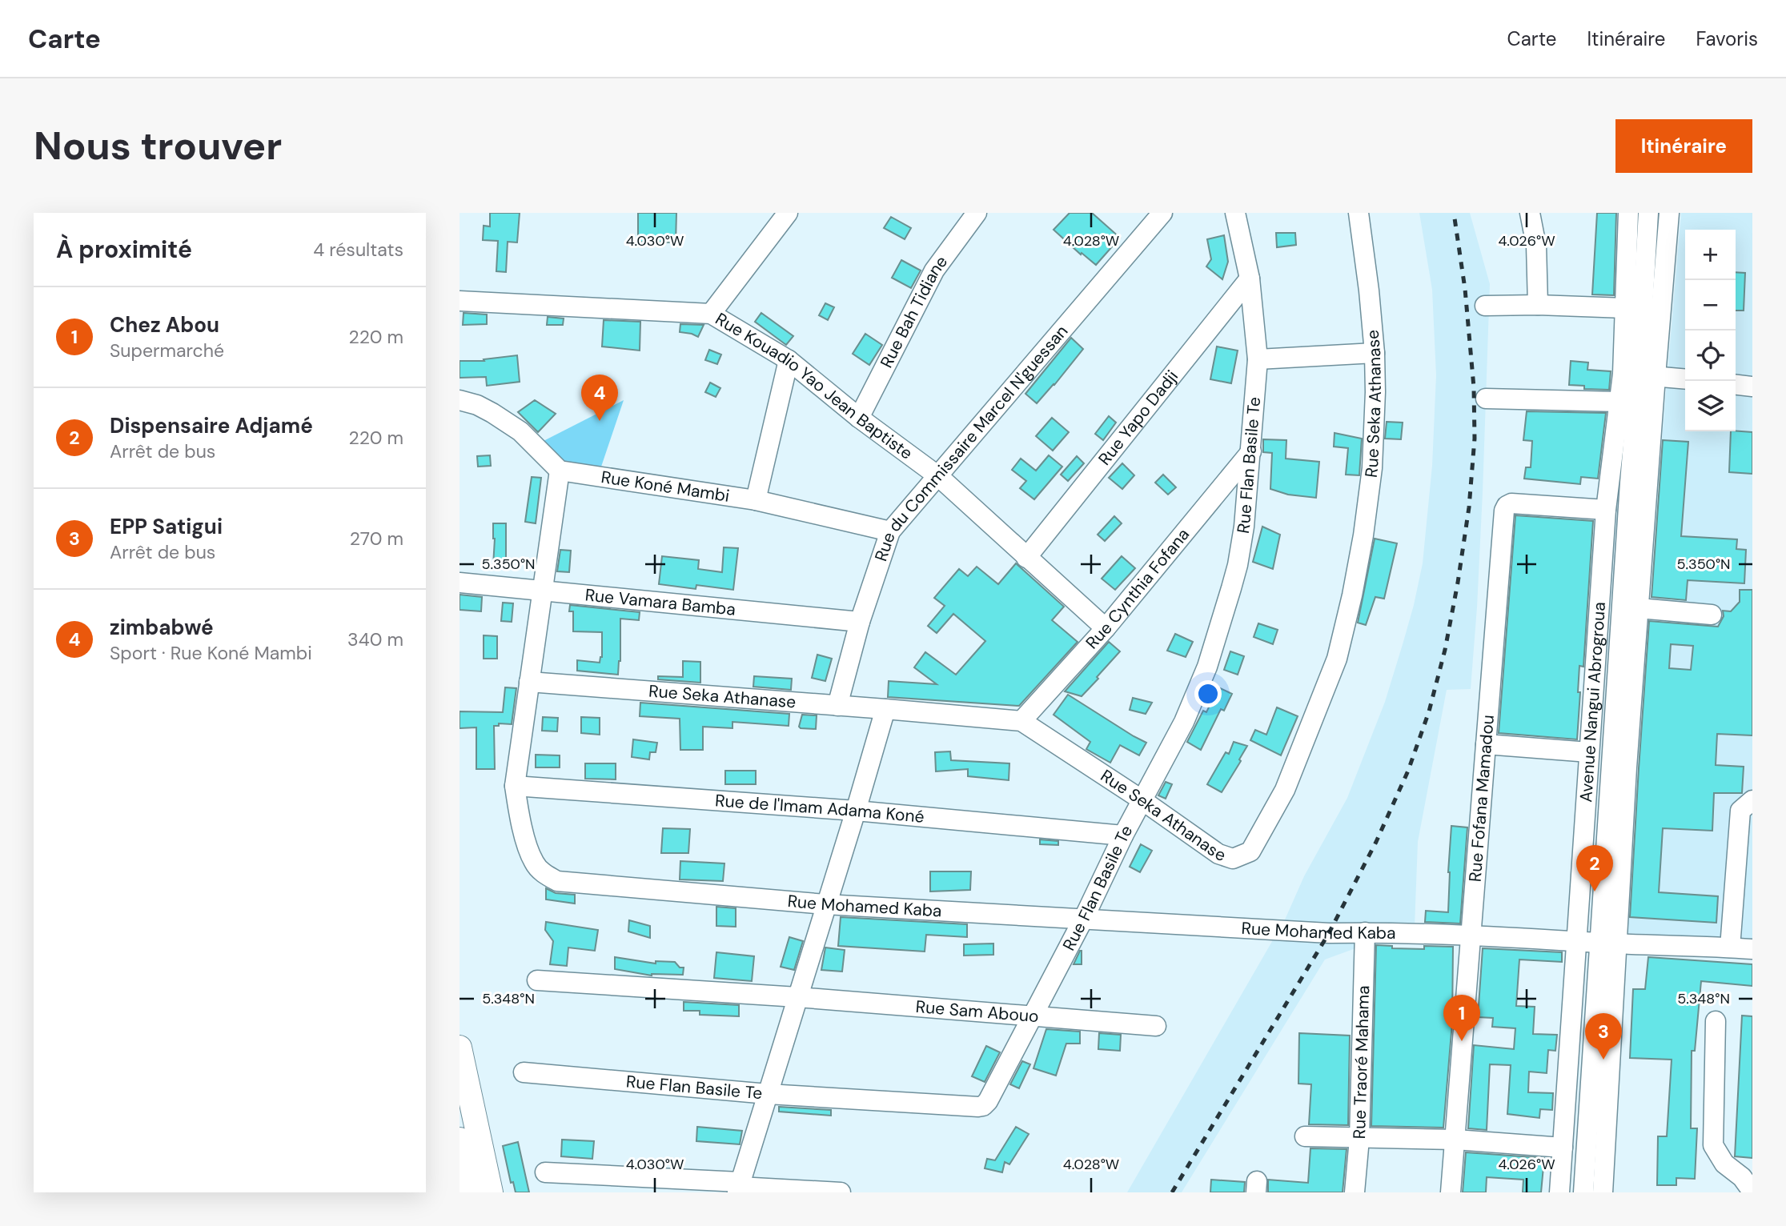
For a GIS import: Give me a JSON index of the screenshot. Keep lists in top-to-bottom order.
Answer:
{
  "streets": {
    "street": [
      "Rue Bah Tidiane",
      "Rue Kouadio Yao Jean Baptiste",
      "Rue Seka Athanase",
      "Rue Yapo Dadji",
      "Rue du Commissaire Marcel N'guessan",
      "Rue Flan Basile Te",
      "Rue Koné Mambi",
      "Rue Cynthia Fofana",
      "Rue Vamara Bamba",
      "Avenue Nangui Abrogroua",
      "Rue Fofana Mamadou",
      "Rue de l'Imam Adama Koné",
      "Rue Mohamed Kaba",
      "Rue Sam Abouo",
      "Rue Traoré Mahama"
    ]
  },
  "crossings": [
    ["Rue Bah Tidiane", "Rue Kouadio Yao Jean Baptiste"],
    ["Rue Kouadio Yao Jean Baptiste", "Rue Yapo Dadji"],
    ["Rue Kouadio Yao Jean Baptiste", "Rue du Commissaire Marcel N'guessan"],
    ["Rue Kouadio Yao Jean Baptiste", "Rue Cynthia Fofana"],
    ["Rue Seka Athanase", "Rue du Commissaire Marcel N'guessan"],
    ["Rue Seka Athanase", "Rue Flan Basile Te"],
    ["Rue Seka Athanase", "Rue Cynthia Fofana"],
    ["Rue Seka Athanase", "Rue Mohamed Kaba"],
    ["Rue Yapo Dadji", "Rue Flan Basile Te"],
    ["Rue du Commissaire Marcel N'guessan", "Rue Koné Mambi"],
    ["Rue du Commissaire Marcel N'guessan", "Rue Vamara Bamba"],
    ["Rue Flan Basile Te", "Rue Cynthia Fofana"],
    ["Rue Flan Basile Te", "Rue de l'Imam Adama Koné"],
    ["Rue Flan Basile Te", "Rue Mohamed Kaba"],
    ["Rue Flan Basile Te", "Rue Sam Abouo"],
    ["Rue Koné Mambi", "Rue Mohamed Kaba"],
    ["Rue Vamara Bamba", "Rue Mohamed Kaba"],
    ["Avenue Nangui Abrogroua", "Rue Fofana Mamadou"],
    ["Avenue Nangui Abrogroua", "Rue Mohamed Kaba"],
    ["Rue Fofana Mamadou", "Rue Mohamed Kaba"],
    ["Rue de l'Imam Adama Koné", "Rue Mohamed Kaba"],
    ["Rue Mohamed Kaba", "Rue Traoré Mahama"]
  ],
  "page": {
    "header": "Carte",
    "nav": ["Carte", "Itinéraire", "Favoris"],
    "buttons": "Itinéraire",
    "title": "Nous trouver",
    "heading": ["À proximité", "4 résultats"],
    "map_buttons": ["+", "−"],
    "list": [
      {
        "mark": "1",
        "name": "Chez Abou",
        "note": "Supermarché",
        "value": "220 m"
      },
      {
        "mark": "2",
        "name": "Dispensaire Adjamé",
        "note": "Arrêt de bus",
        "value": "220 m"
      },
      {
        "mark": "3",
        "name": "EPP Satigui",
        "note": "Arrêt de bus",
        "value": "270 m"
      },
      {
        "mark": "4",
        "name": "zimbabwé",
        "note": "Sport · Rue Koné Mambi",
        "value": "340 m"
      }
    ],
    "pins": [
      "4",
      "2",
      "1",
      "3"
    ]
  },
  "coordinates": [
    "4.030°W",
    "4.028°W",
    "4.026°W",
    "5.350°N",
    "5.348°N"
  ]
}
